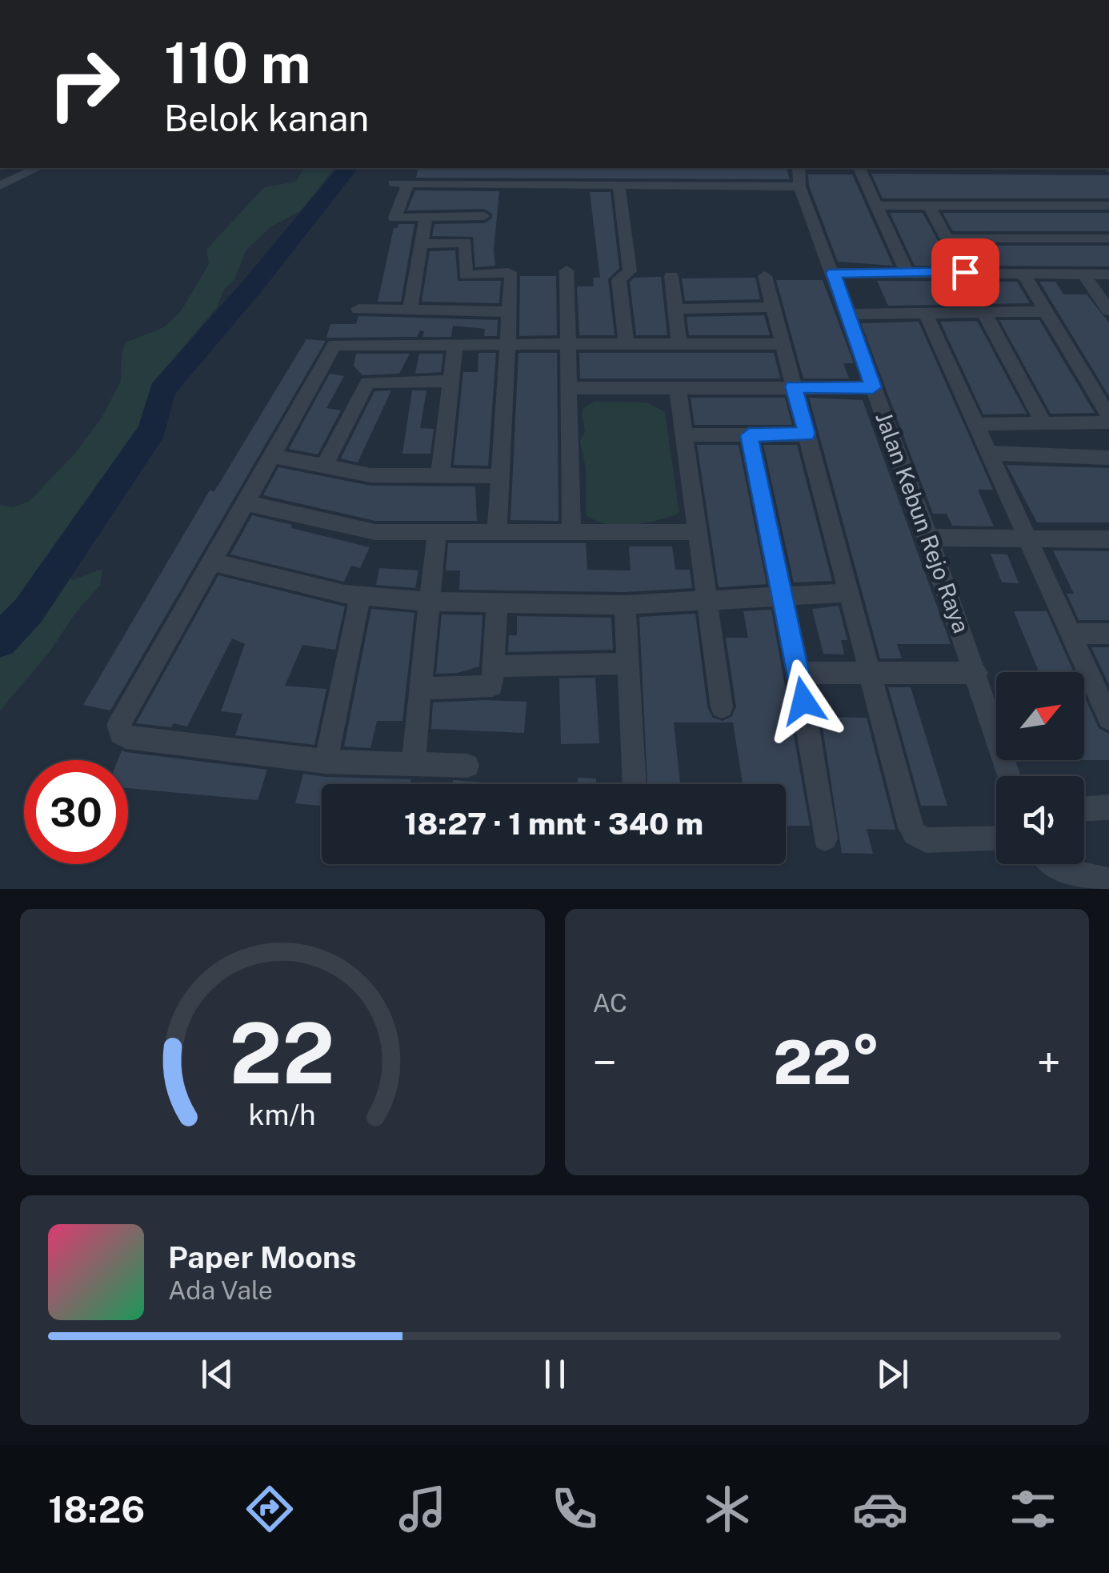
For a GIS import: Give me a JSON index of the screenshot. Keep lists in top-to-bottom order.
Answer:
{
  "streets": {
    "street": ["Jalan Kebun Rejo Raya"]
  },
  "north": "top right",
  "page": {
    "turn": ["110 m", "Belok kanan"],
    "limit": "30",
    "trip": "18:27 · 1 mnt · 340 m",
    "tile": "AC",
    "heat": ["−", "22°", "+"],
    "song": ["Paper Moons", "Ada Vale"],
    "tabs": "18:26",
    "gauge": ["22", "km/h"]
  }
}
